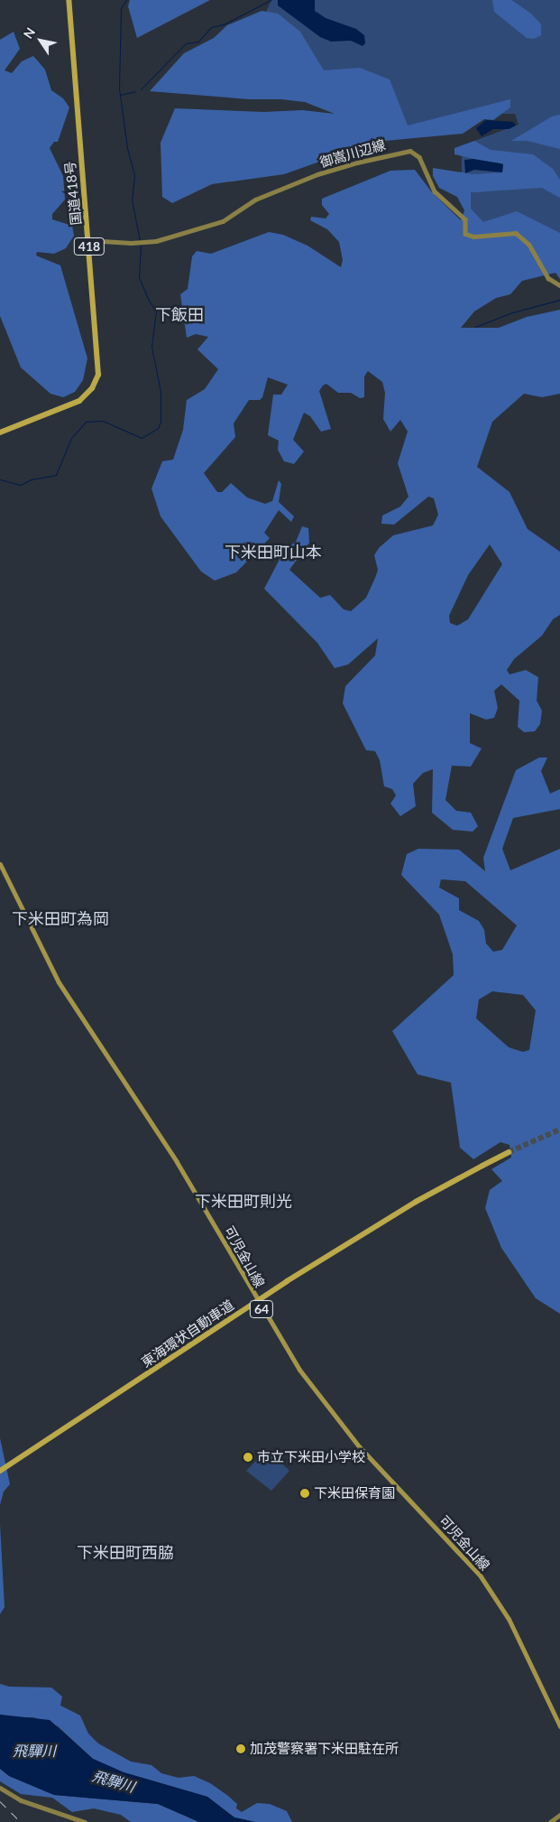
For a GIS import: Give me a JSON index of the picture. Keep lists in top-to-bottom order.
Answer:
{
  "streets": {
    "highway": ["国道418号", "418", "東海環状自動車道"],
    "main road": ["御嵩川辺線", "可児金山線", "64"]
  },
  "crossings": [
    ["御嵩川辺線", "国道418号"]
  ],
  "districts": [
    "下飯田",
    "下米田町山本",
    "下米田町為岡",
    "下米田町則光",
    "下米田町西脇"
  ],
  "water": ["飛驒川", "飛騨川"],
  "places": ["市立下米田小学校", "下米田保育園", "加茂警察署下米田駐在所"],
  "north": "top left"
}
